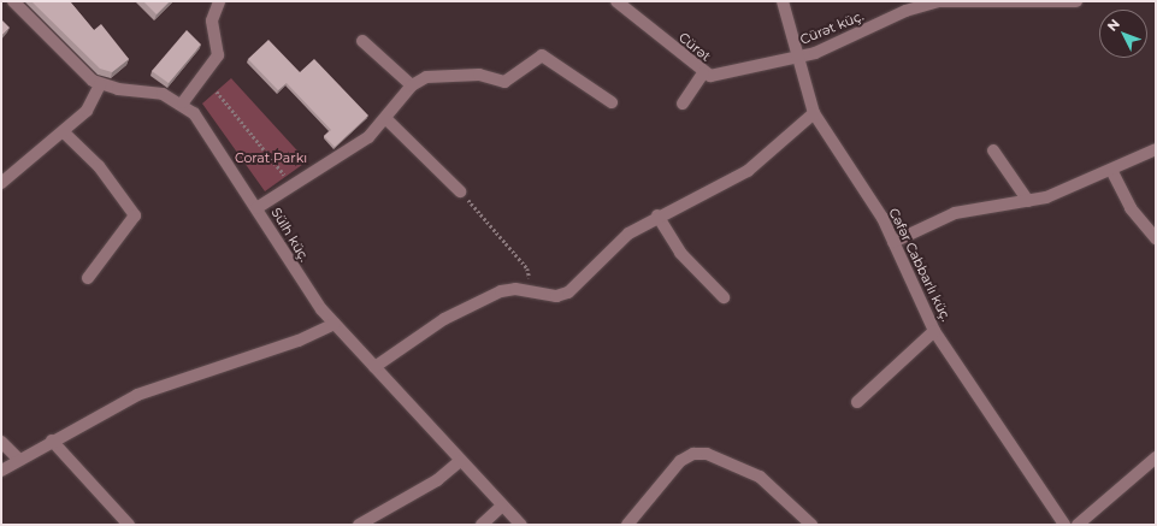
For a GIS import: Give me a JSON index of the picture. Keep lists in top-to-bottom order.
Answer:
{
  "streets": {
    "street": [
      "Cürət küç.",
      "Cürət",
      "Sülh küç.",
      "Cəfər Cabbarlı küç."
    ]
  },
  "crossings": [
    ["Cürət küç.", "Cürət"],
    ["Cürət küç.", "Cəfər Cabbarlı küç."],
    ["Cürət", "Cəfər Cabbarlı küç."]
  ],
  "parks": ["Corat Parkı"],
  "north": "top left"
}
